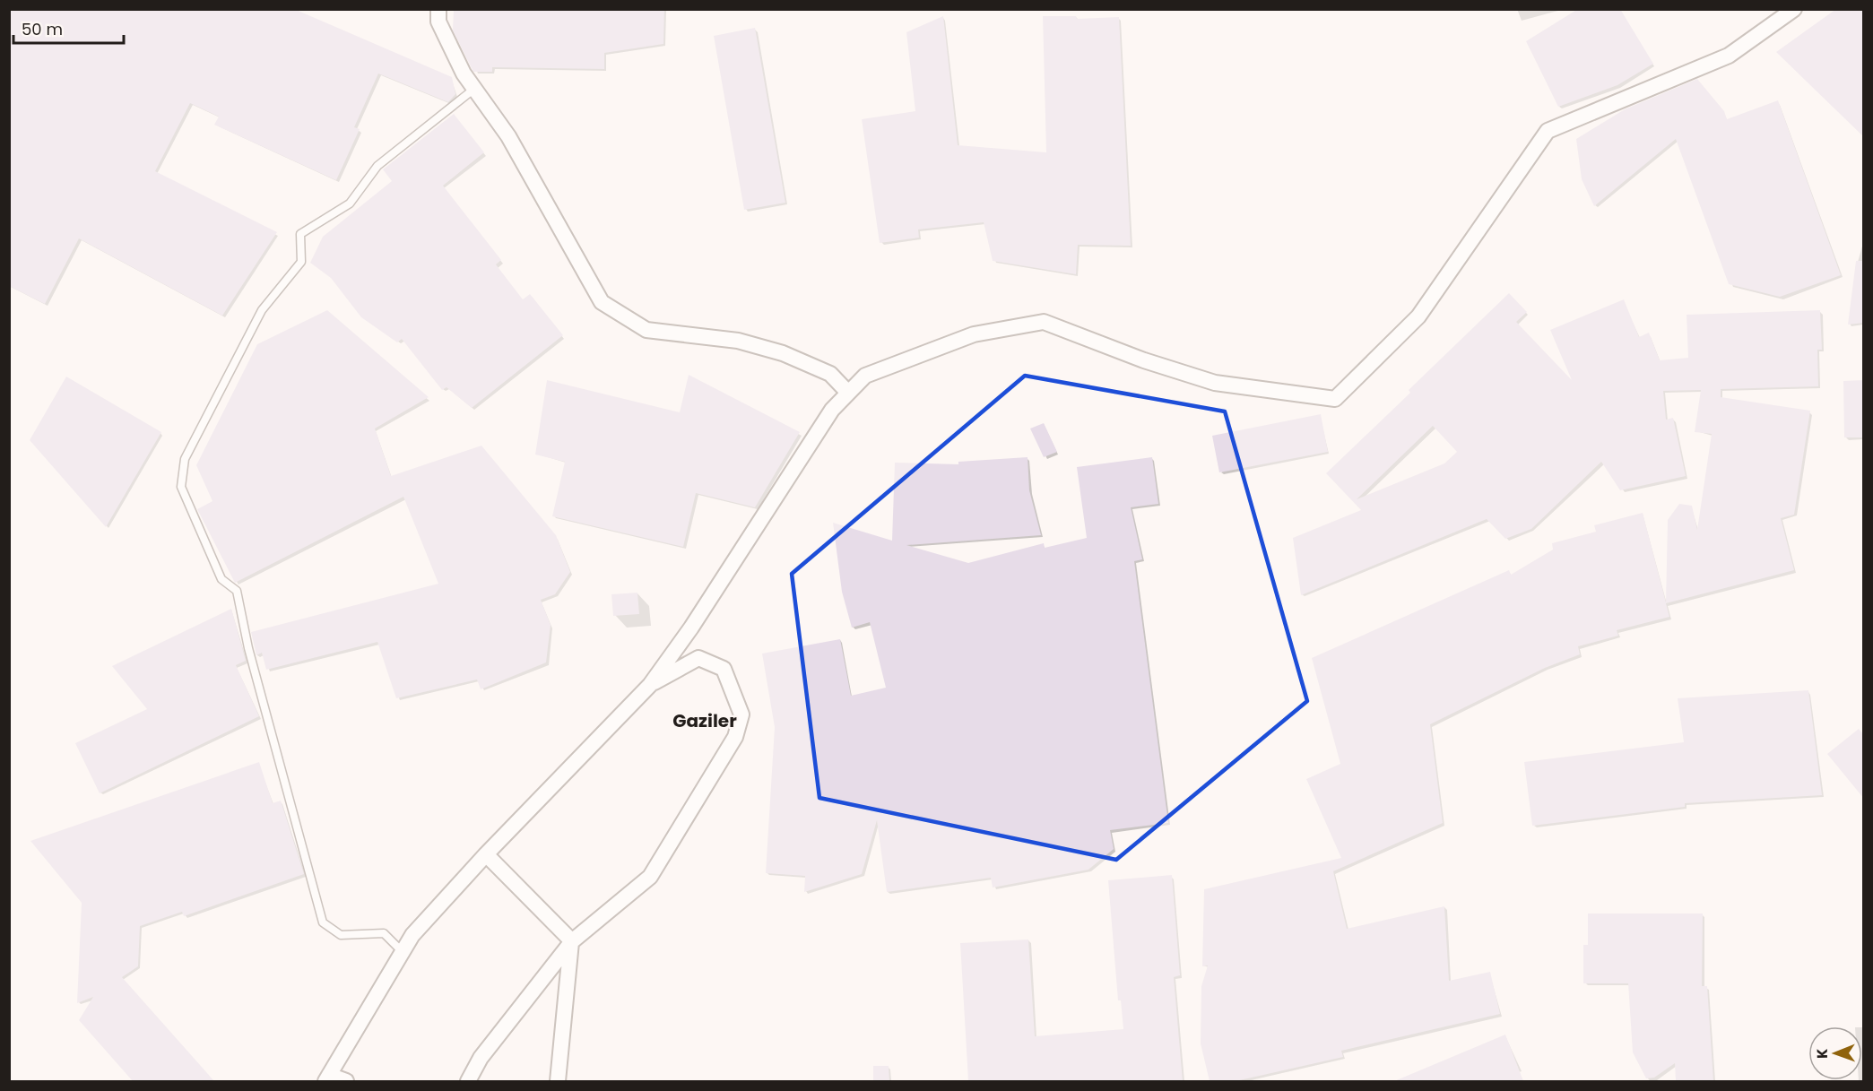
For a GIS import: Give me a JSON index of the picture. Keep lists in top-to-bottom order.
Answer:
{
  "districts": ["Gaziler"],
  "scale_bar": "50 m",
  "north": "left"
}
